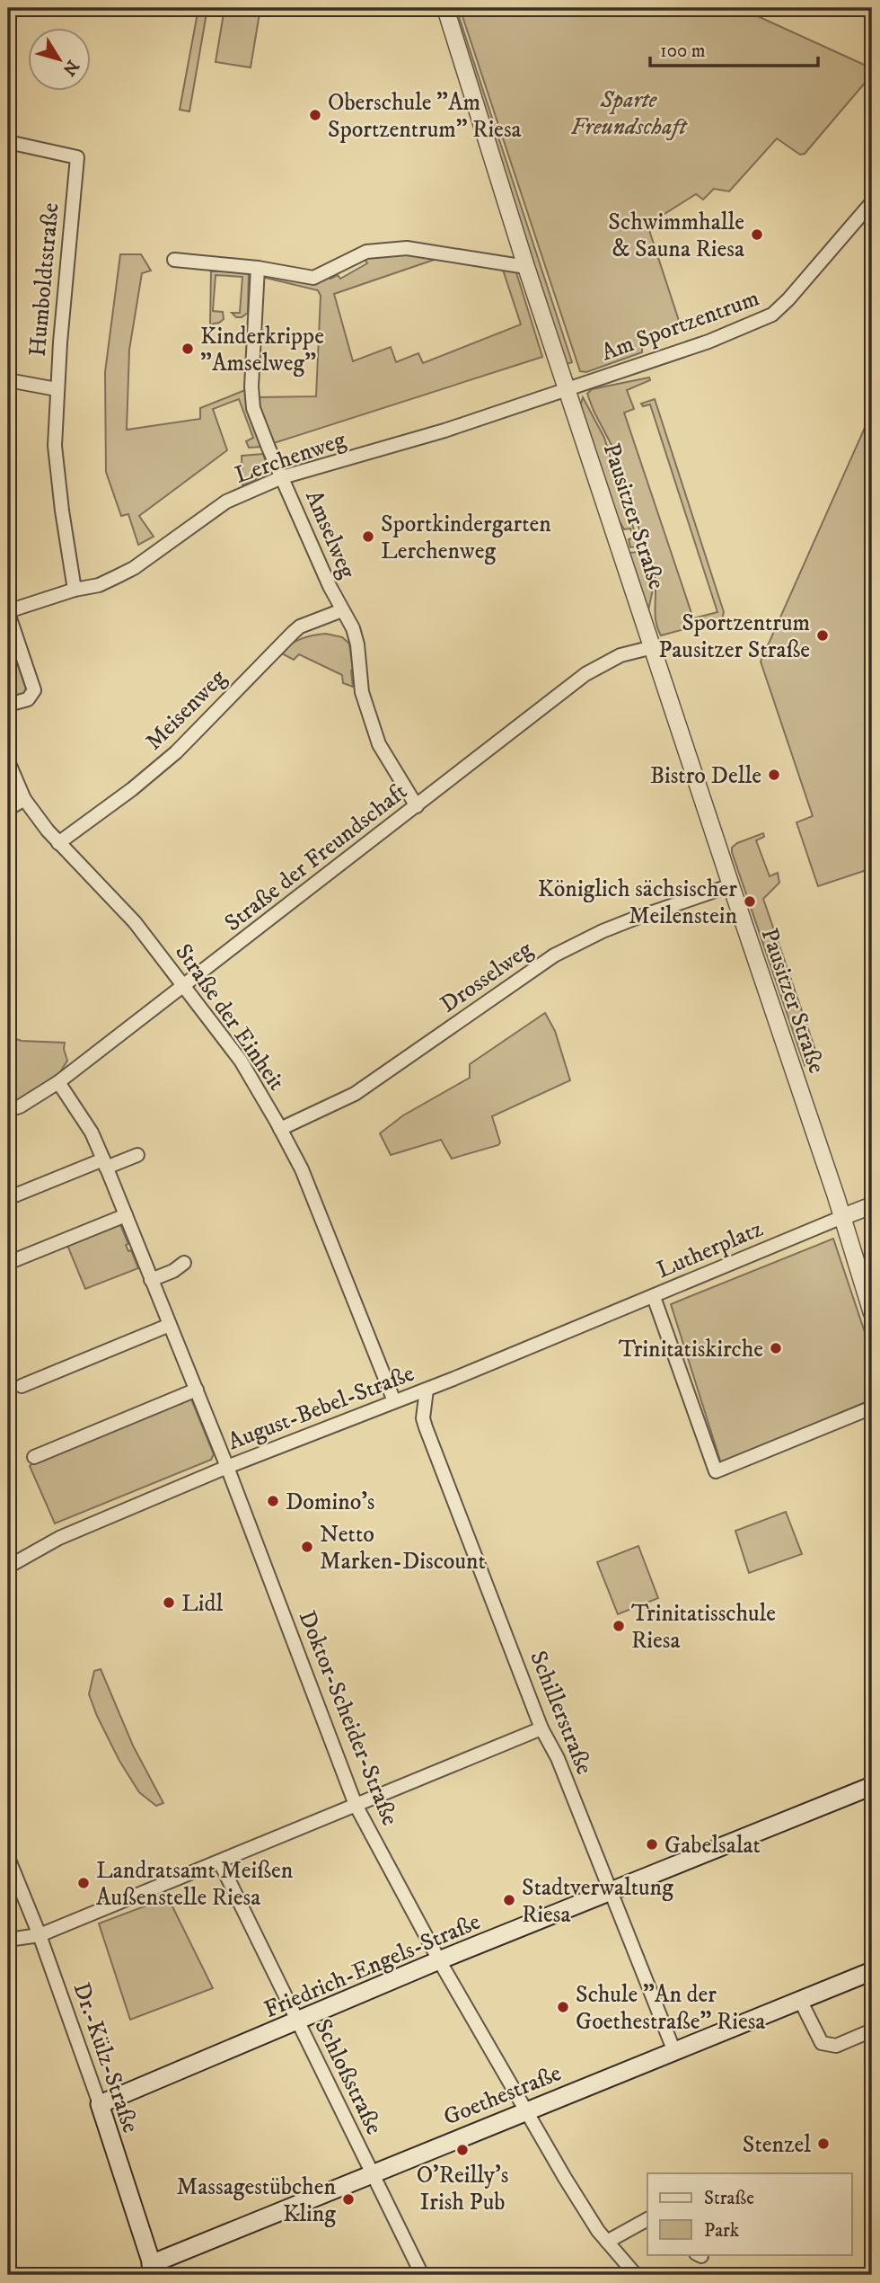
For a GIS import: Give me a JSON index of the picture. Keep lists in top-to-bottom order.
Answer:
{
  "streets": {
    "main road": ["Friedrich-Engels-Straße", "Dr.-Külz-Straße", "Goethestraße"],
    "street": [
      "Humboldtstraße",
      "Am Sportzentrum",
      "Lerchenweg",
      "Pausitzer Straße",
      "Amselweg",
      "Meisenweg",
      "Straße der Freundschaft",
      "Drosselweg",
      "Straße der Einheit",
      "Lutherplatz",
      "August-Bebel-Straße",
      "Schillerstraße",
      "Doktor-Scheider-Straße",
      "Schloßstraße"
    ]
  },
  "crossings": [
    ["Humboldtstraße", "Lerchenweg"],
    ["Am Sportzentrum", "Lerchenweg"],
    ["Am Sportzentrum", "Pausitzer Straße"],
    ["Lerchenweg", "Pausitzer Straße"],
    ["Lerchenweg", "Amselweg"],
    ["Pausitzer Straße", "Straße der Freundschaft"],
    ["Pausitzer Straße", "Drosselweg"],
    ["Pausitzer Straße", "Lutherplatz"],
    ["Amselweg", "Meisenweg"],
    ["Amselweg", "Straße der Freundschaft"],
    ["Meisenweg", "Straße der Einheit"],
    ["Straße der Freundschaft", "Straße der Einheit"],
    ["Straße der Freundschaft", "Doktor-Scheider-Straße"],
    ["Drosselweg", "Straße der Einheit"],
    ["Straße der Einheit", "August-Bebel-Straße"],
    ["Lutherplatz", "August-Bebel-Straße"],
    ["August-Bebel-Straße", "Schillerstraße"],
    ["August-Bebel-Straße", "Doktor-Scheider-Straße"],
    ["Schillerstraße", "Friedrich-Engels-Straße"],
    ["Schillerstraße", "Goethestraße"],
    ["Doktor-Scheider-Straße", "Friedrich-Engels-Straße"],
    ["Doktor-Scheider-Straße", "Goethestraße"],
    ["Friedrich-Engels-Straße", "Dr.-Külz-Straße"],
    ["Friedrich-Engels-Straße", "Schloßstraße"],
    ["Dr.-Külz-Straße", "Goethestraße"],
    ["Schloßstraße", "Goethestraße"]
  ],
  "parks": ["Sparte Freundschaft"],
  "places": [
    "Oberschule \"Am Sportzentrum\" Riesa",
    "Schwimmhalle & Sauna Riesa",
    "Kinderkrippe \"Amselweg\"",
    "Sportkindergarten Lerchenweg",
    "Sportzentrum Pausitzer Straße",
    "Bistro Delle",
    "Königlich sächsischer Meilenstein",
    "Trinitatiskirche",
    "Domino's",
    "Netto Marken-Discount",
    "Lidl",
    "Trinitatisschule Riesa",
    "Gabelsalat",
    "Landratsamt Meißen Außenstelle Riesa",
    "Stadtverwaltung Riesa",
    "Schule \"An der Goethestraße\" Riesa",
    "Stenzel",
    "O'Reilly's Irish Pub",
    "Massagestübchen Kling"
  ],
  "legend": ["Straße", "Park"],
  "scale_bar": "100 m",
  "north": "bottom right"
}
